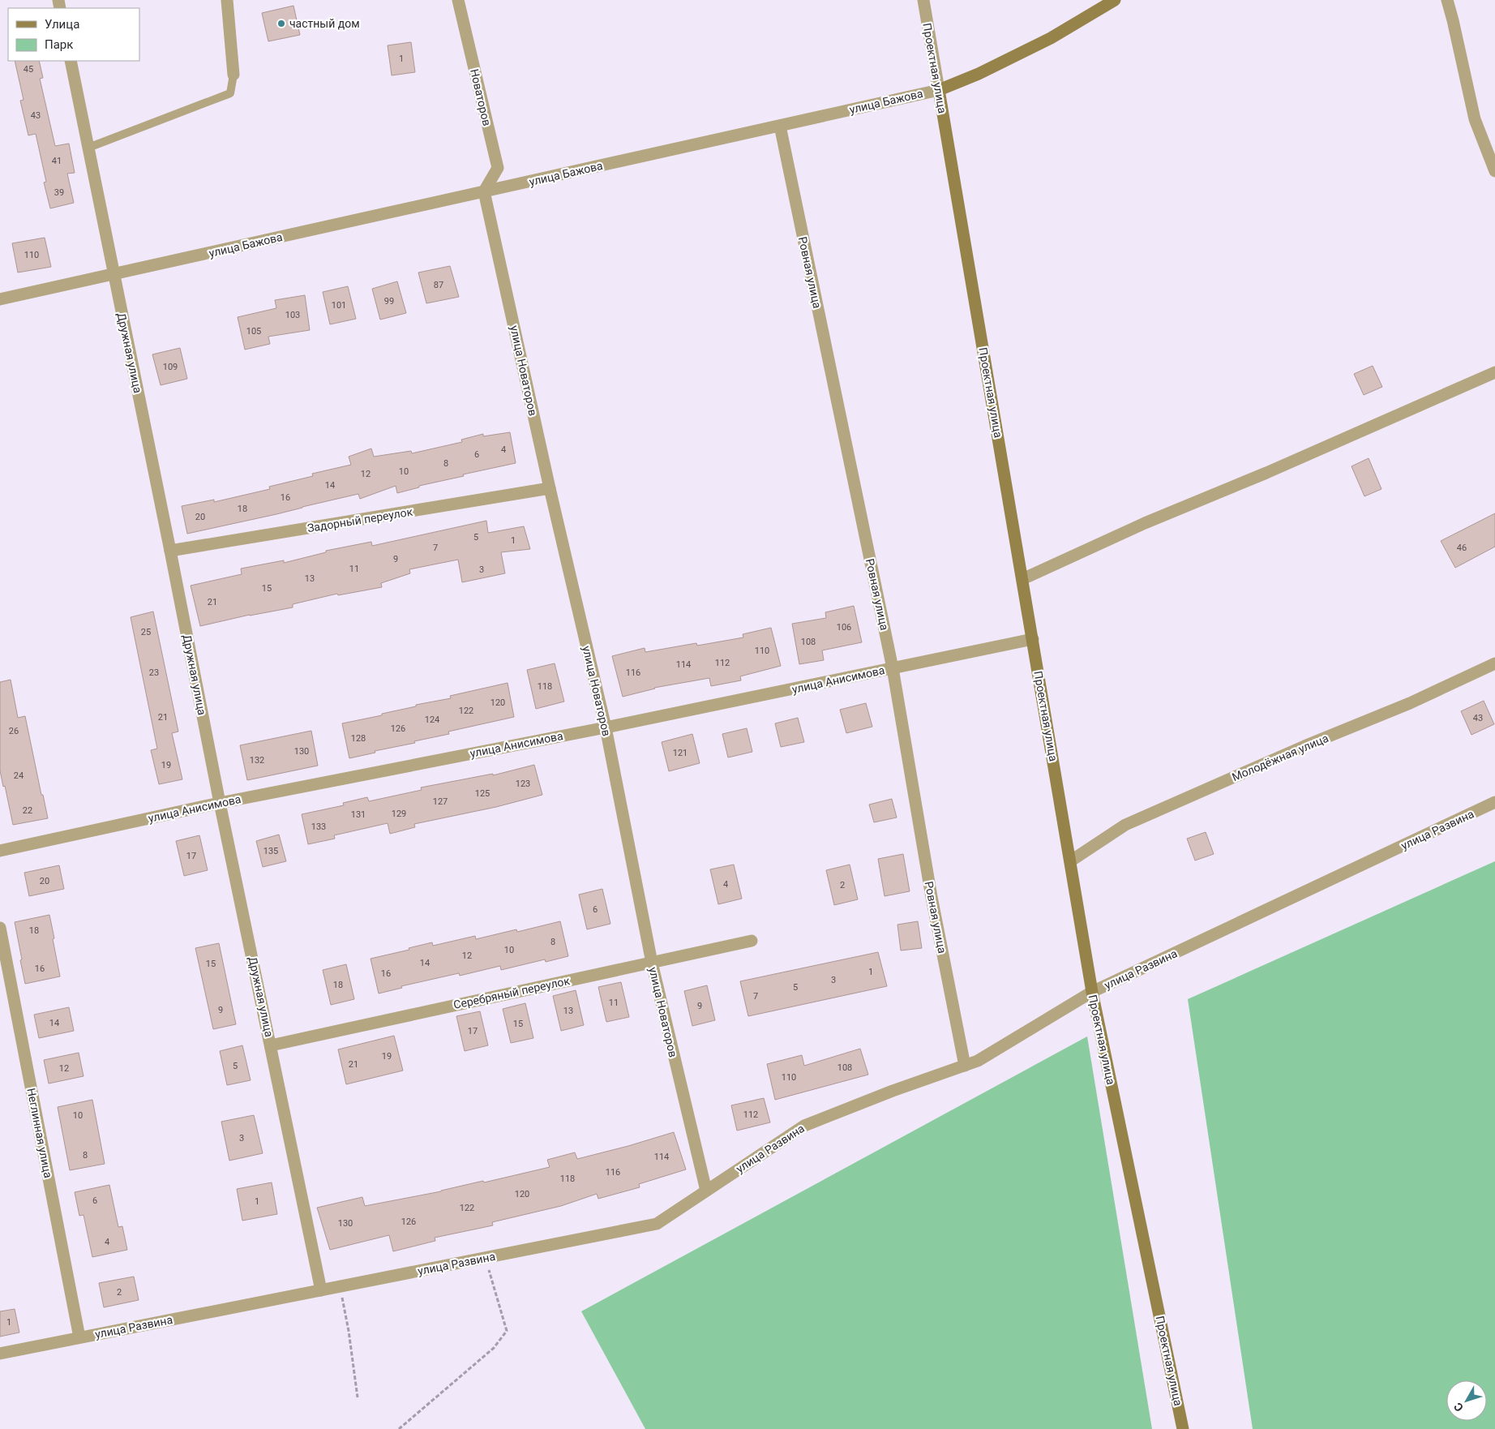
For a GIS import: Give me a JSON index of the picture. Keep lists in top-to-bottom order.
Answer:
{
  "streets": {
    "street": [
      "Проектная улица",
      "Новаторов",
      "улица Бажова",
      "Ровная улица",
      "Дружная улица",
      "улица Новаторов",
      "Задорный переулок",
      "улица Анисимова",
      "Молодёжная улица",
      "улица Развина",
      "Серебряный переулок",
      "Неглинная улица"
    ]
  },
  "crossings": [
    ["Проектная улица", "улица Бажова"],
    ["Проектная улица", "улица Анисимова"],
    ["Проектная улица", "Молодёжная улица"],
    ["Проектная улица", "улица Развина"],
    ["Новаторов", "улица Бажова"],
    ["Новаторов", "улица Новаторов"],
    ["улица Бажова", "Ровная улица"],
    ["улица Бажова", "Дружная улица"],
    ["улица Бажова", "улица Новаторов"],
    ["Ровная улица", "улица Анисимова"],
    ["Ровная улица", "улица Развина"],
    ["Дружная улица", "Задорный переулок"],
    ["Дружная улица", "улица Анисимова"],
    ["Дружная улица", "улица Развина"],
    ["Дружная улица", "Серебряный переулок"],
    ["улица Новаторов", "Задорный переулок"],
    ["улица Новаторов", "улица Анисимова"],
    ["улица Новаторов", "улица Развина"],
    ["улица Новаторов", "Серебряный переулок"],
    ["улица Развина", "Неглинная улица"]
  ],
  "places": ["частный дом"],
  "house_numbers": [
    "1",
    "45",
    "43",
    "41",
    "39",
    "110",
    "87",
    "99",
    "101",
    "103",
    "105",
    "109",
    "4",
    "6",
    "8",
    "10",
    "12",
    "14",
    "16",
    "18",
    "20",
    "5",
    "1",
    "7",
    "46",
    "9",
    "11",
    "3",
    "13",
    "15",
    "21",
    "106",
    "25",
    "108",
    "110",
    "112",
    "114",
    "23",
    "116",
    "118",
    "120",
    "122",
    "21",
    "43",
    "124",
    "126",
    "26",
    "128",
    "130",
    "121",
    "132",
    "19",
    "24",
    "123",
    "125",
    "127",
    "22",
    "129",
    "131",
    "133",
    "135",
    "17",
    "20",
    "4",
    "2",
    "6",
    "18",
    "8",
    "10",
    "12",
    "14",
    "15",
    "16",
    "1",
    "16",
    "3",
    "18",
    "5",
    "7",
    "11",
    "9",
    "9",
    "13",
    "14",
    "15",
    "17",
    "19",
    "21",
    "5",
    "108",
    "12",
    "110",
    "112",
    "10",
    "3",
    "8",
    "114",
    "116",
    "118",
    "120",
    "6",
    "1",
    "122",
    "126",
    "130",
    "4",
    "2",
    "1"
  ],
  "legend": ["Улица", "Парк"],
  "north": "bottom left"
}
